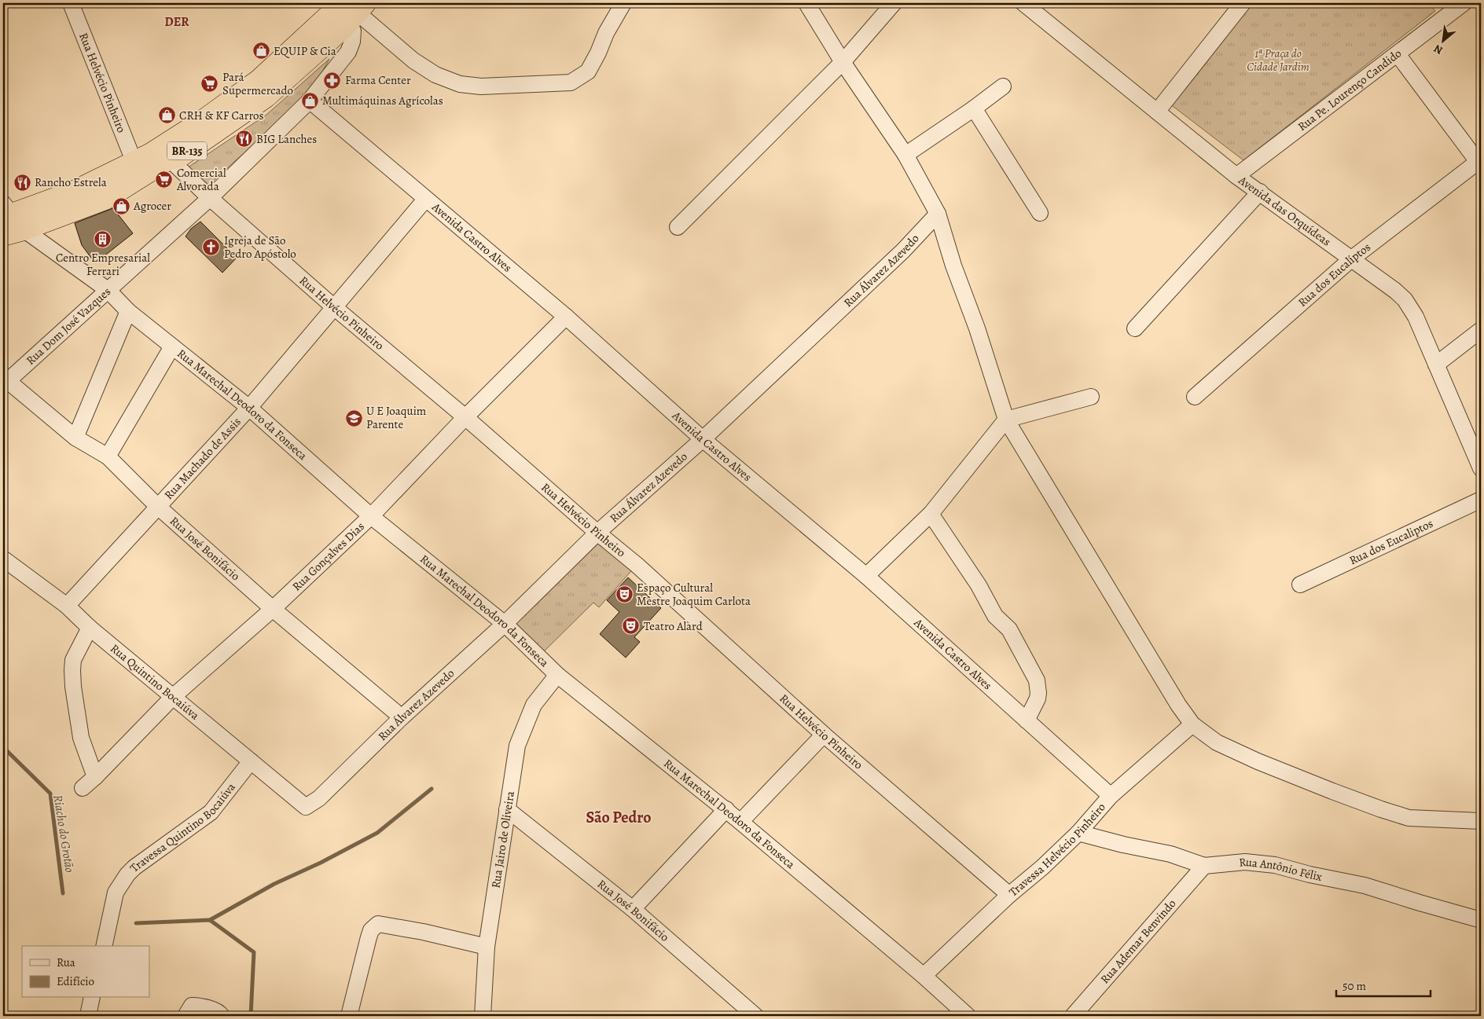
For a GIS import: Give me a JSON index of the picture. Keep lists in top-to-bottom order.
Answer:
{
  "streets": {
    "highway": ["BR-135"],
    "street": [
      "Rua Helvécio Pinheiro",
      "Rua Pe. Lourenço Candido",
      "Avenida das Orquídeas",
      "Avenida Castro Alves",
      "Rua Álvarez Azevedo",
      "Rua dos Eucalíptos",
      "Rua Dom José Vazques",
      "Rua Marechal Deodoro da Fonseca",
      "Rua Machado de Assis",
      "Rua dos Eucaliptos",
      "Rua José Bonifácio",
      "Rua Gonçalves Dias",
      "Rua Quintino Bocaiúva",
      "Travessa Quintino Bocaiúva",
      "Rua Jairo de Oliveira",
      "Travessa Helvécio Pinheiro",
      "Rua Antônio Félix",
      "Rua Ademar Benvindo"
    ]
  },
  "crossings": [
    ["Rua Helvécio Pinheiro", "BR-135"],
    ["Rua Helvécio Pinheiro", "Rua Álvarez Azevedo"],
    ["Rua Helvécio Pinheiro", "Rua Dom José Vazques"],
    ["Rua Helvécio Pinheiro", "Rua Machado de Assis"],
    ["Rua Helvécio Pinheiro", "Rua Gonçalves Dias"],
    ["Rua Helvécio Pinheiro", "Travessa Helvécio Pinheiro"],
    ["Rua Pe. Lourenço Candido", "Avenida das Orquídeas"],
    ["BR-135", "Rua Dom José Vazques"],
    ["BR-135", "Rua Marechal Deodoro da Fonseca"],
    ["Avenida das Orquídeas", "Rua dos Eucalíptos"],
    ["Avenida Castro Alves", "Rua Álvarez Azevedo"],
    ["Avenida Castro Alves", "Rua Dom José Vazques"],
    ["Avenida Castro Alves", "Rua Machado de Assis"],
    ["Avenida Castro Alves", "Rua Gonçalves Dias"],
    ["Avenida Castro Alves", "Travessa Helvécio Pinheiro"],
    ["Rua Álvarez Azevedo", "Rua Marechal Deodoro da Fonseca"],
    ["Rua Álvarez Azevedo", "Rua José Bonifácio"],
    ["Rua Álvarez Azevedo", "Rua Quintino Bocaiúva"],
    ["Rua Dom José Vazques", "Rua Marechal Deodoro da Fonseca"],
    ["Rua Dom José Vazques", "Rua José Bonifácio"],
    ["Rua Marechal Deodoro da Fonseca", "Rua Machado de Assis"],
    ["Rua Marechal Deodoro da Fonseca", "Rua Gonçalves Dias"],
    ["Rua Marechal Deodoro da Fonseca", "Rua Jairo de Oliveira"],
    ["Rua Marechal Deodoro da Fonseca", "Travessa Helvécio Pinheiro"],
    ["Rua Machado de Assis", "Rua José Bonifácio"],
    ["Rua Machado de Assis", "Rua Quintino Bocaiúva"],
    ["Rua José Bonifácio", "Rua Gonçalves Dias"],
    ["Rua José Bonifácio", "Rua Jairo de Oliveira"],
    ["Rua Gonçalves Dias", "Rua Quintino Bocaiúva"],
    ["Rua Quintino Bocaiúva", "Travessa Quintino Bocaiúva"],
    ["Travessa Helvécio Pinheiro", "Rua Antônio Félix"],
    ["Rua Antônio Félix", "Rua Ademar Benvindo"]
  ],
  "districts": ["DER", "São Pedro"],
  "water": ["Riacho do Grotão"],
  "parks": ["1ª Praça do Cidade Jardim"],
  "places": {
    "shop": [
      "EQUIP & Cia",
      "Multimáquinas Agrícolas",
      "CRH & KF Carros",
      "Agrocer"
    ],
    "pharmacy": ["Farma Center"],
    "supermarket": ["Pará Supermercado", "Comercial Alvorada"],
    "restaurant": ["BIG Lanches", "Rancho Estrela"],
    "building": ["Centro Empresarial Ferrari"],
    "church": ["Igreja de São Pedro Apóstolo"],
    "school or university": ["U E Joaquim Parente"],
    "theatre": ["Espaço Cultural Mestre Joaquim Carlota", "Teatro Alard"]
  },
  "legend": ["Rua", "Edifício"],
  "scale_bar": "50 m",
  "north": "bottom left"
}
